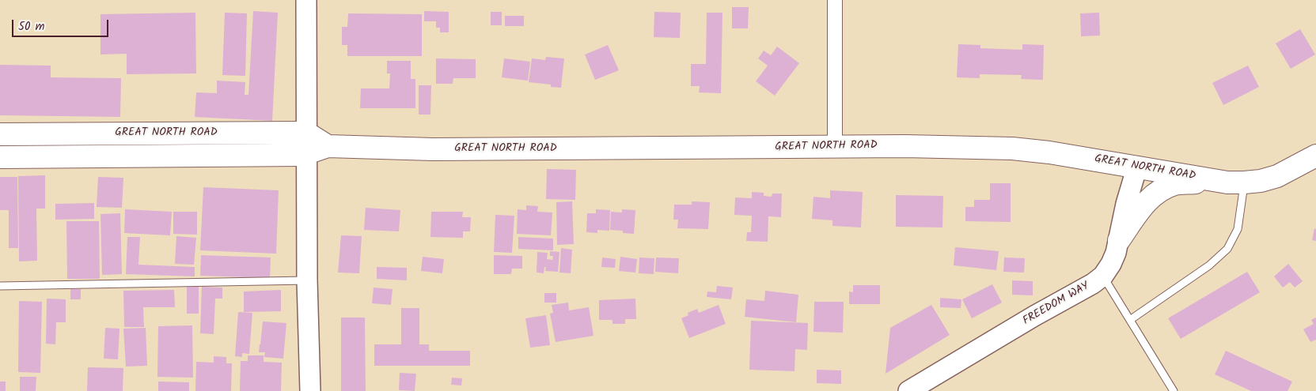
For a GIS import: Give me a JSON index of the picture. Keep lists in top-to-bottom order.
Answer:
{
  "streets": {
    "highway": ["GREAT NORTH ROAD"],
    "main road": ["FREEDOM WAY"]
  },
  "crossings": [
    ["GREAT NORTH ROAD", "FREEDOM WAY"]
  ],
  "scale_bar": "50 m"
}
